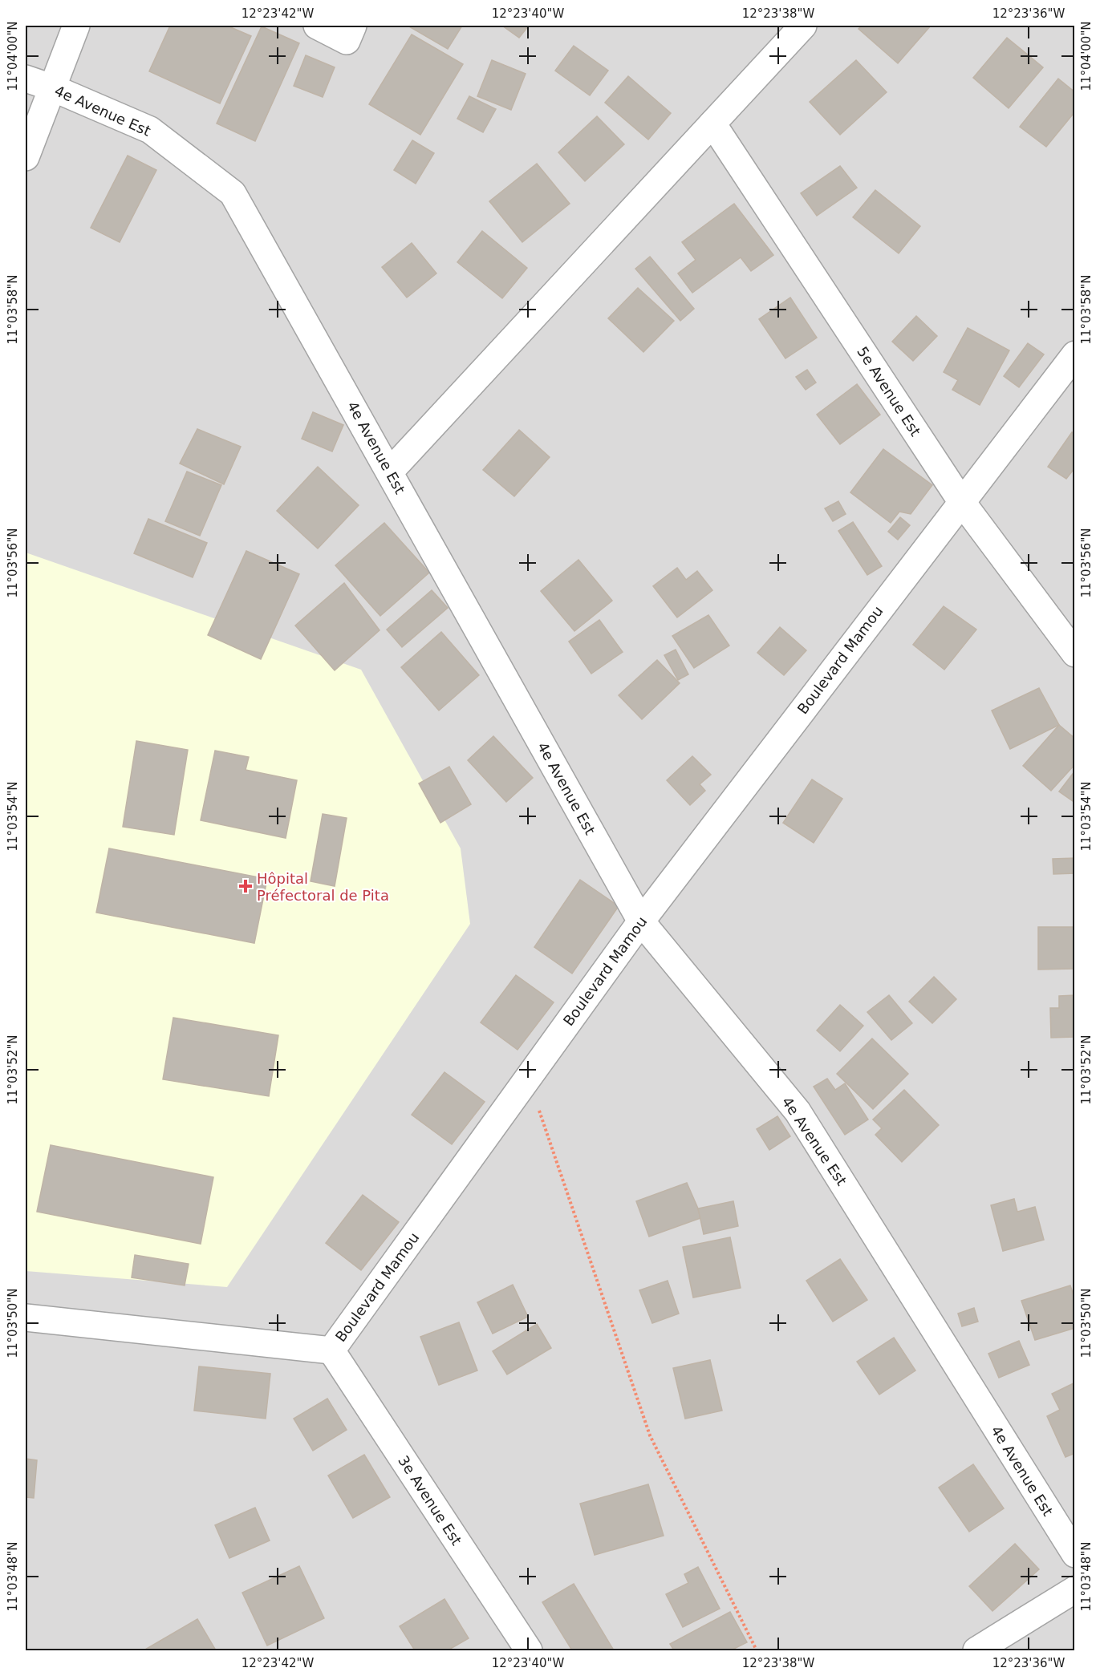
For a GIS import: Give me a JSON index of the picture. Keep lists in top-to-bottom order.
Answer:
{
  "streets": {
    "street": [
      "4e Avenue Est",
      "5e Avenue Est",
      "Boulevard Mamou",
      "3e Avenue Est"
    ]
  },
  "crossings": [
    ["4e Avenue Est", "Boulevard Mamou"],
    ["5e Avenue Est", "Boulevard Mamou"],
    ["Boulevard Mamou", "3e Avenue Est"]
  ],
  "places": {
    "health": ["Hôpital Préfectoral de Pita"]
  },
  "coordinates": [
    "12°23'42\"W",
    "12°23'40\"W",
    "12°23'38\"W",
    "12°23'36\"W",
    "11°04'00\"N",
    "11°03'58\"N",
    "11°03'56\"N",
    "11°03'54\"N",
    "11°03'52\"N",
    "11°03'50\"N",
    "11°03'48\"N"
  ]
}
